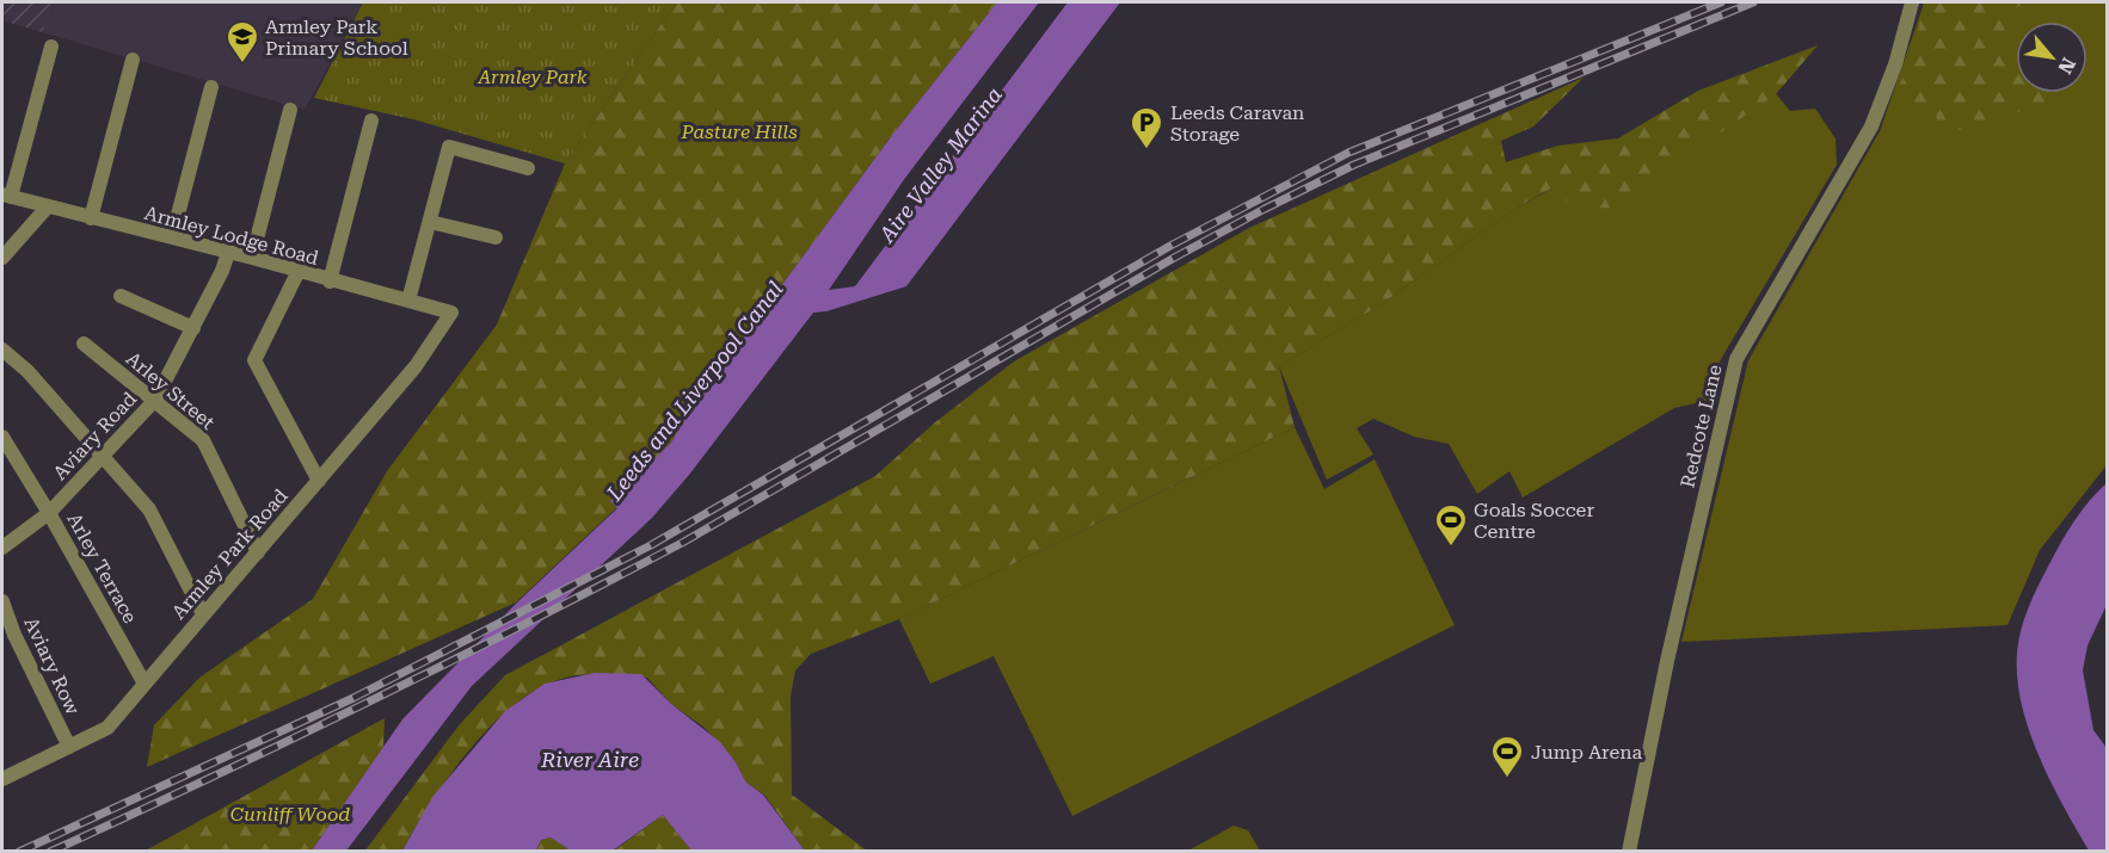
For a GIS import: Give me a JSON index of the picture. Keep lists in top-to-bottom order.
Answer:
{
  "streets": {
    "street": [
      "Armley Lodge Road",
      "Arley Street",
      "Redcote Lane",
      "Aviary Road",
      "Armley Park Road",
      "Arley Terrace",
      "Aviary Row"
    ]
  },
  "crossings": [
    ["Armley Lodge Road", "Aviary Road"],
    ["Armley Lodge Road", "Armley Park Road"],
    ["Arley Street", "Aviary Road"],
    ["Arley Street", "Armley Park Road"],
    ["Aviary Road", "Arley Terrace"],
    ["Armley Park Road", "Arley Terrace"],
    ["Armley Park Road", "Aviary Row"]
  ],
  "water": ["Aire Valley Marina", "Leeds and Liverpool Canal", "River Aire"],
  "parks": ["Armley Park", "Pasture Hills", "Cunliff Wood"],
  "places": {
    "school or university": ["Armley Park Primary School"],
    "parking": ["Leeds Caravan Storage"],
    "sports": ["Goals Soccer Centre", "Jump Arena"]
  },
  "north": "bottom right"
}
